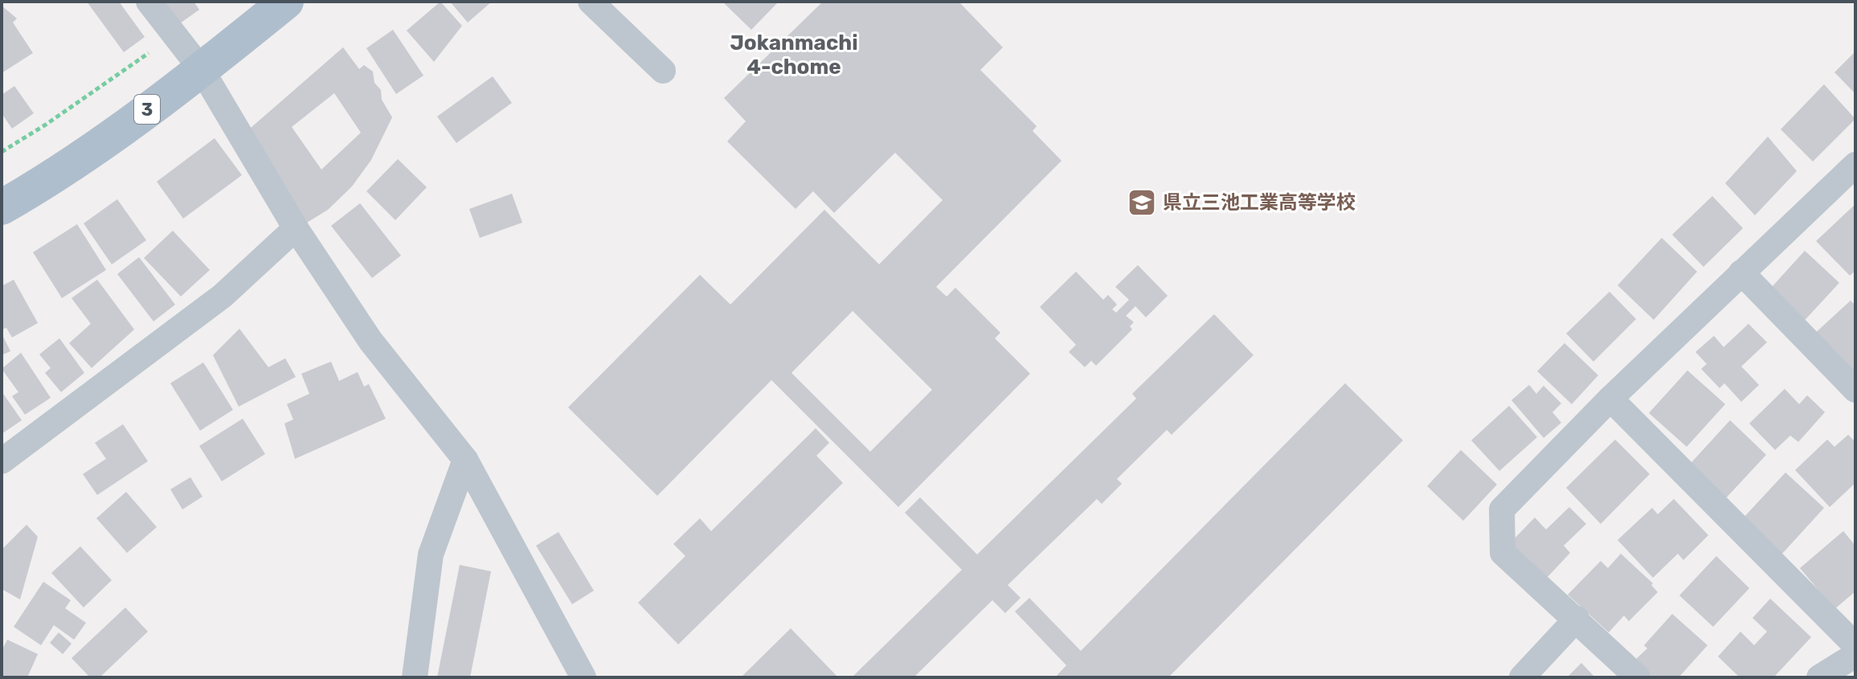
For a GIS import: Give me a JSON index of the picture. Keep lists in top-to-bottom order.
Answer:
{
  "streets": {
    "main road": ["3"]
  },
  "districts": ["Jokanmachi 4-chome"],
  "places": {
    "school or university": ["県立三池工業高等学校"]
  }
}
